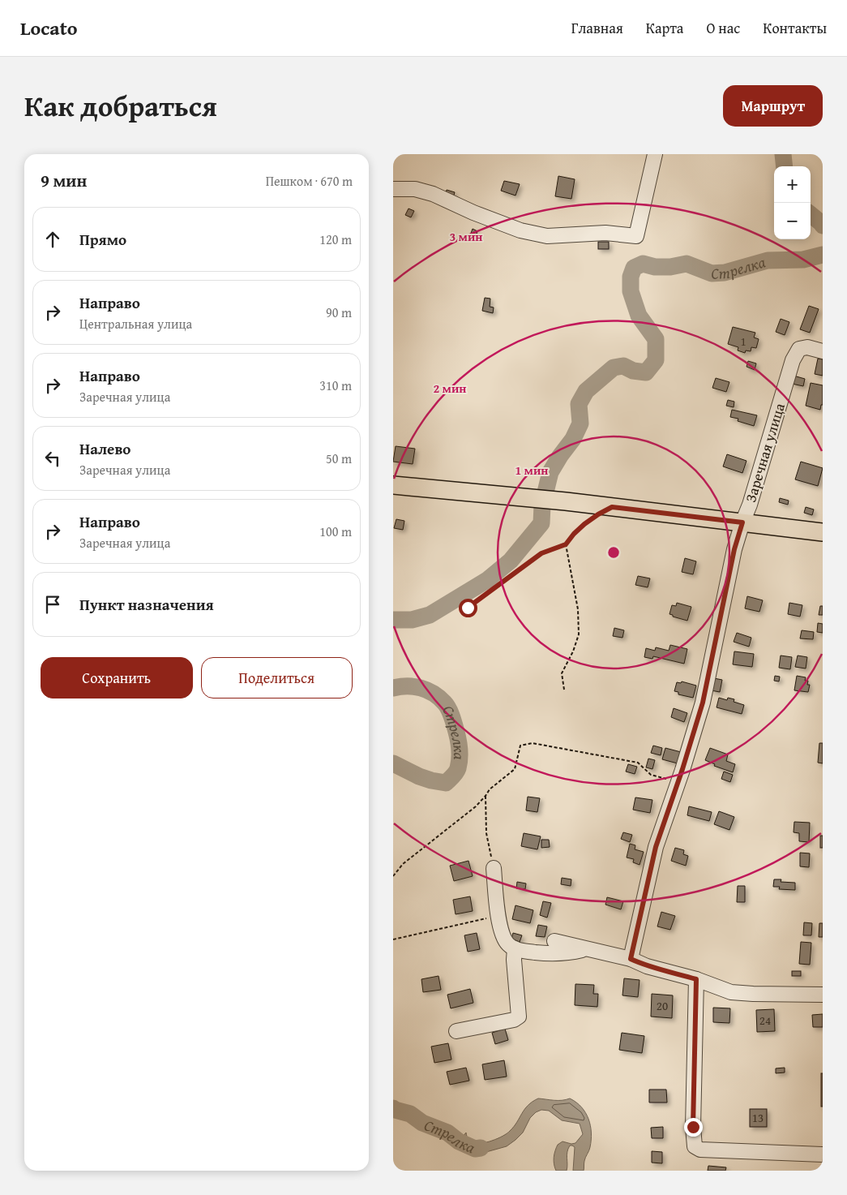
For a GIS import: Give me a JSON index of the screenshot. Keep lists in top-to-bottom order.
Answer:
{
  "streets": {
    "street": ["Заречная улица"]
  },
  "water": ["Стрелка"],
  "house_numbers": [
    "1",
    "20",
    "24",
    "13"
  ],
  "page": {
    "header": "Locato",
    "nav": [
      "Главная",
      "Карта",
      "О нас",
      "Контакты"
    ],
    "title": "Как добраться",
    "buttons": [
      "Маршрут",
      ["Сохранить", "Поделиться"]
    ],
    "heading": ["9 мин", "Пешком · 670 m"],
    "map_buttons": ["+", "−"],
    "list": [
      ["Прямо", "120 m"],
      ["Направо", "Центральная улица", "90 m"],
      ["Направо", "Заречная улица", "310 m"],
      ["Налево", "Заречная улица", "50 m"],
      ["Направо", "Заречная улица", "100 m"],
      "Пункт назначения"
    ]
  },
  "rings": ["3 мин", "2 мин", "1 мин"]
}
